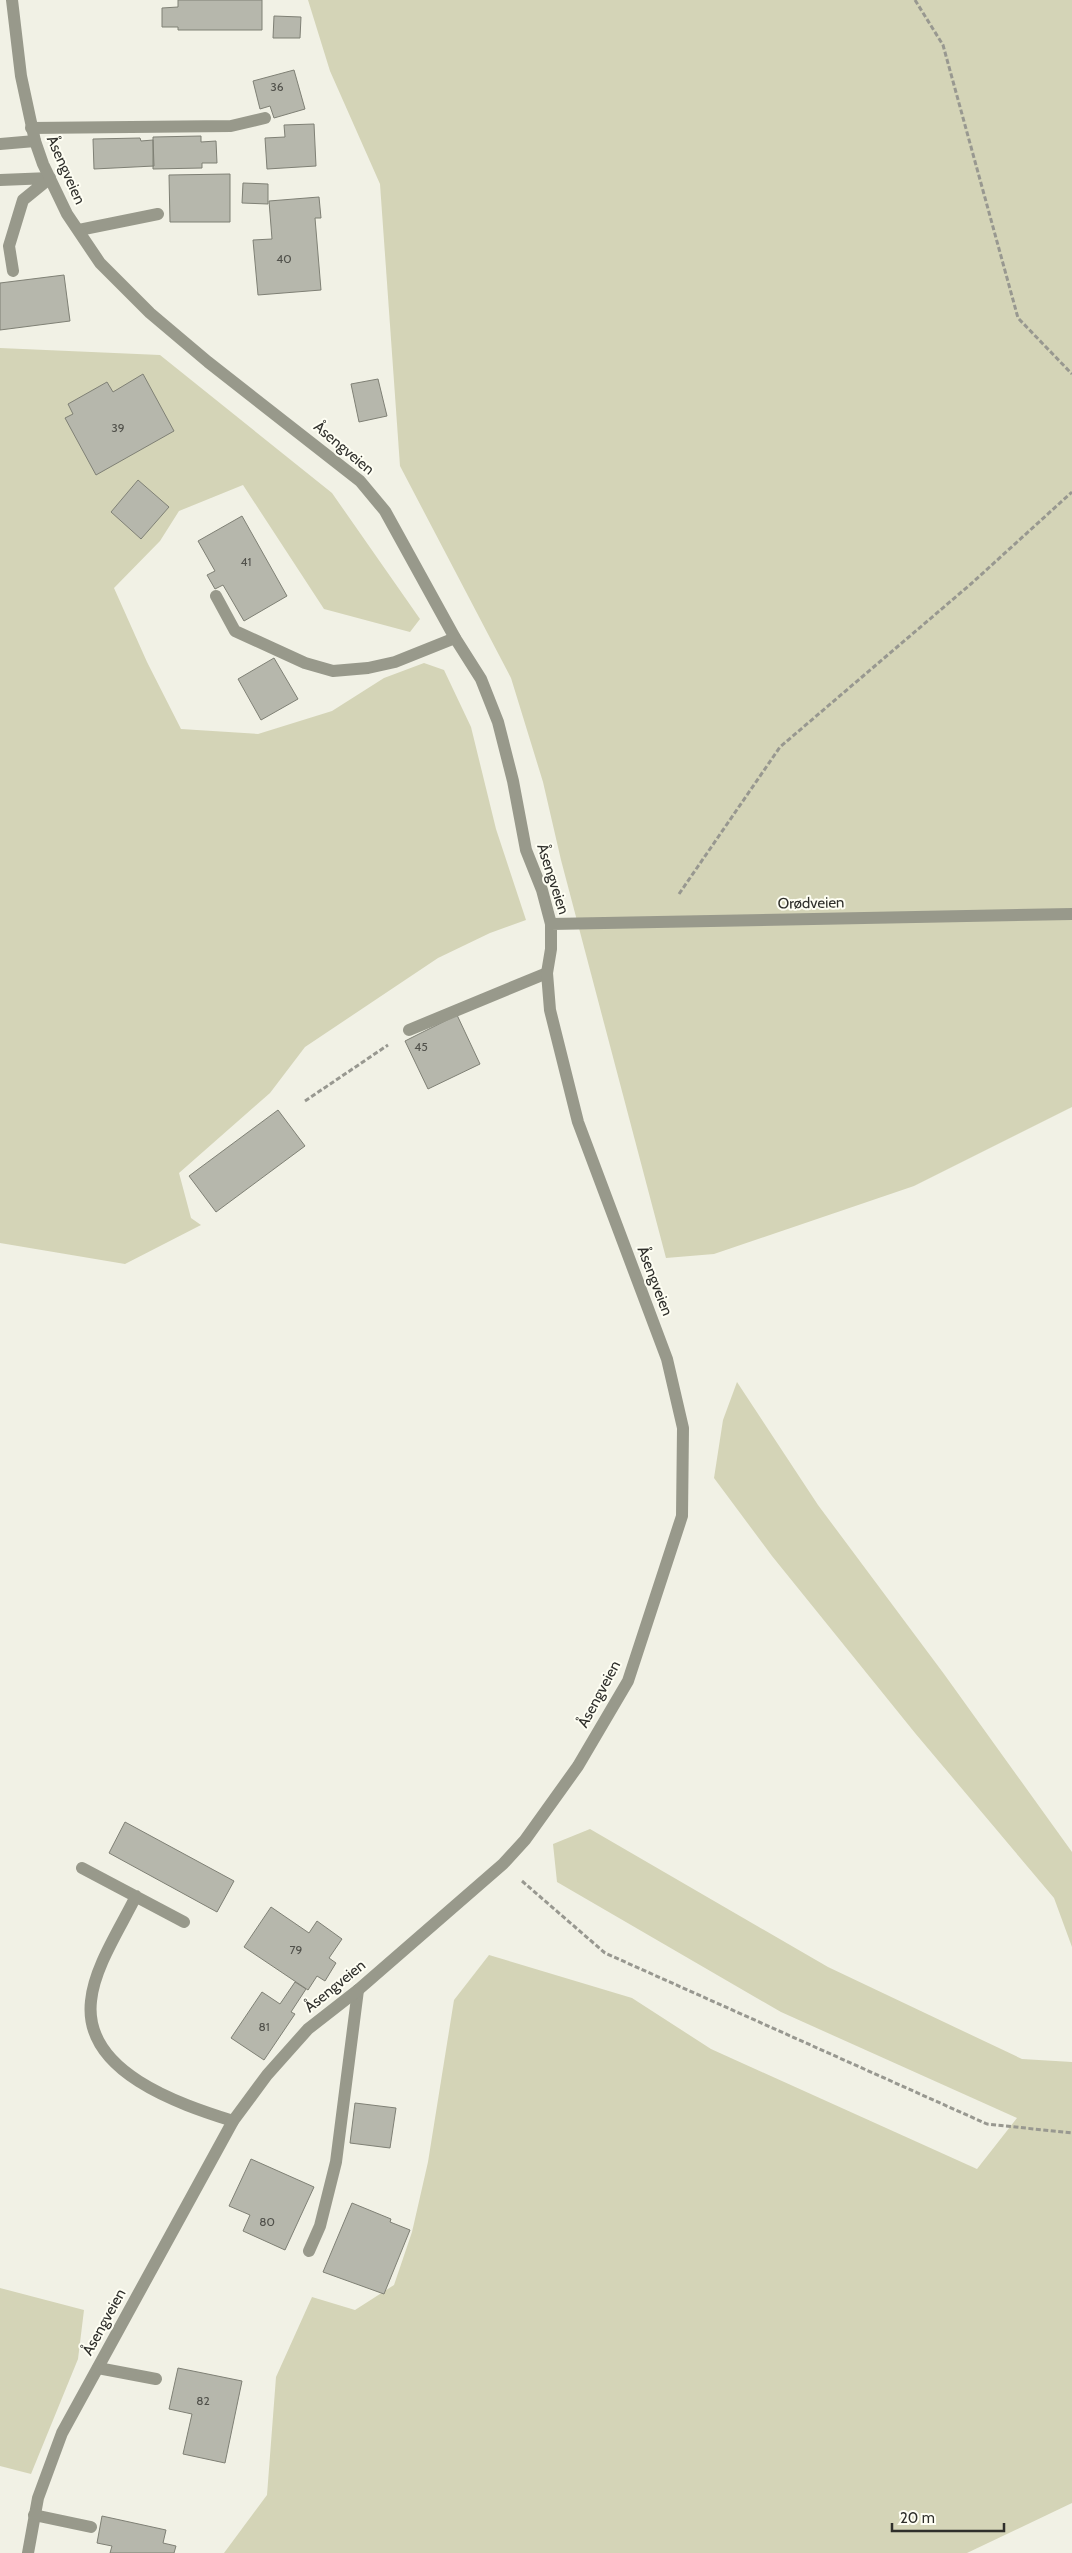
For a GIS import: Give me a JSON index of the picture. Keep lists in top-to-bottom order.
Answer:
{
  "streets": {
    "street": ["Åsengveien", "Orødveien"]
  },
  "crossings": [
    ["Åsengveien", "Orødveien"]
  ],
  "house_numbers": [
    "36",
    "40",
    "39",
    "41",
    "45",
    "79",
    "81",
    "80",
    "82"
  ],
  "scale_bar": "20 m"
}
